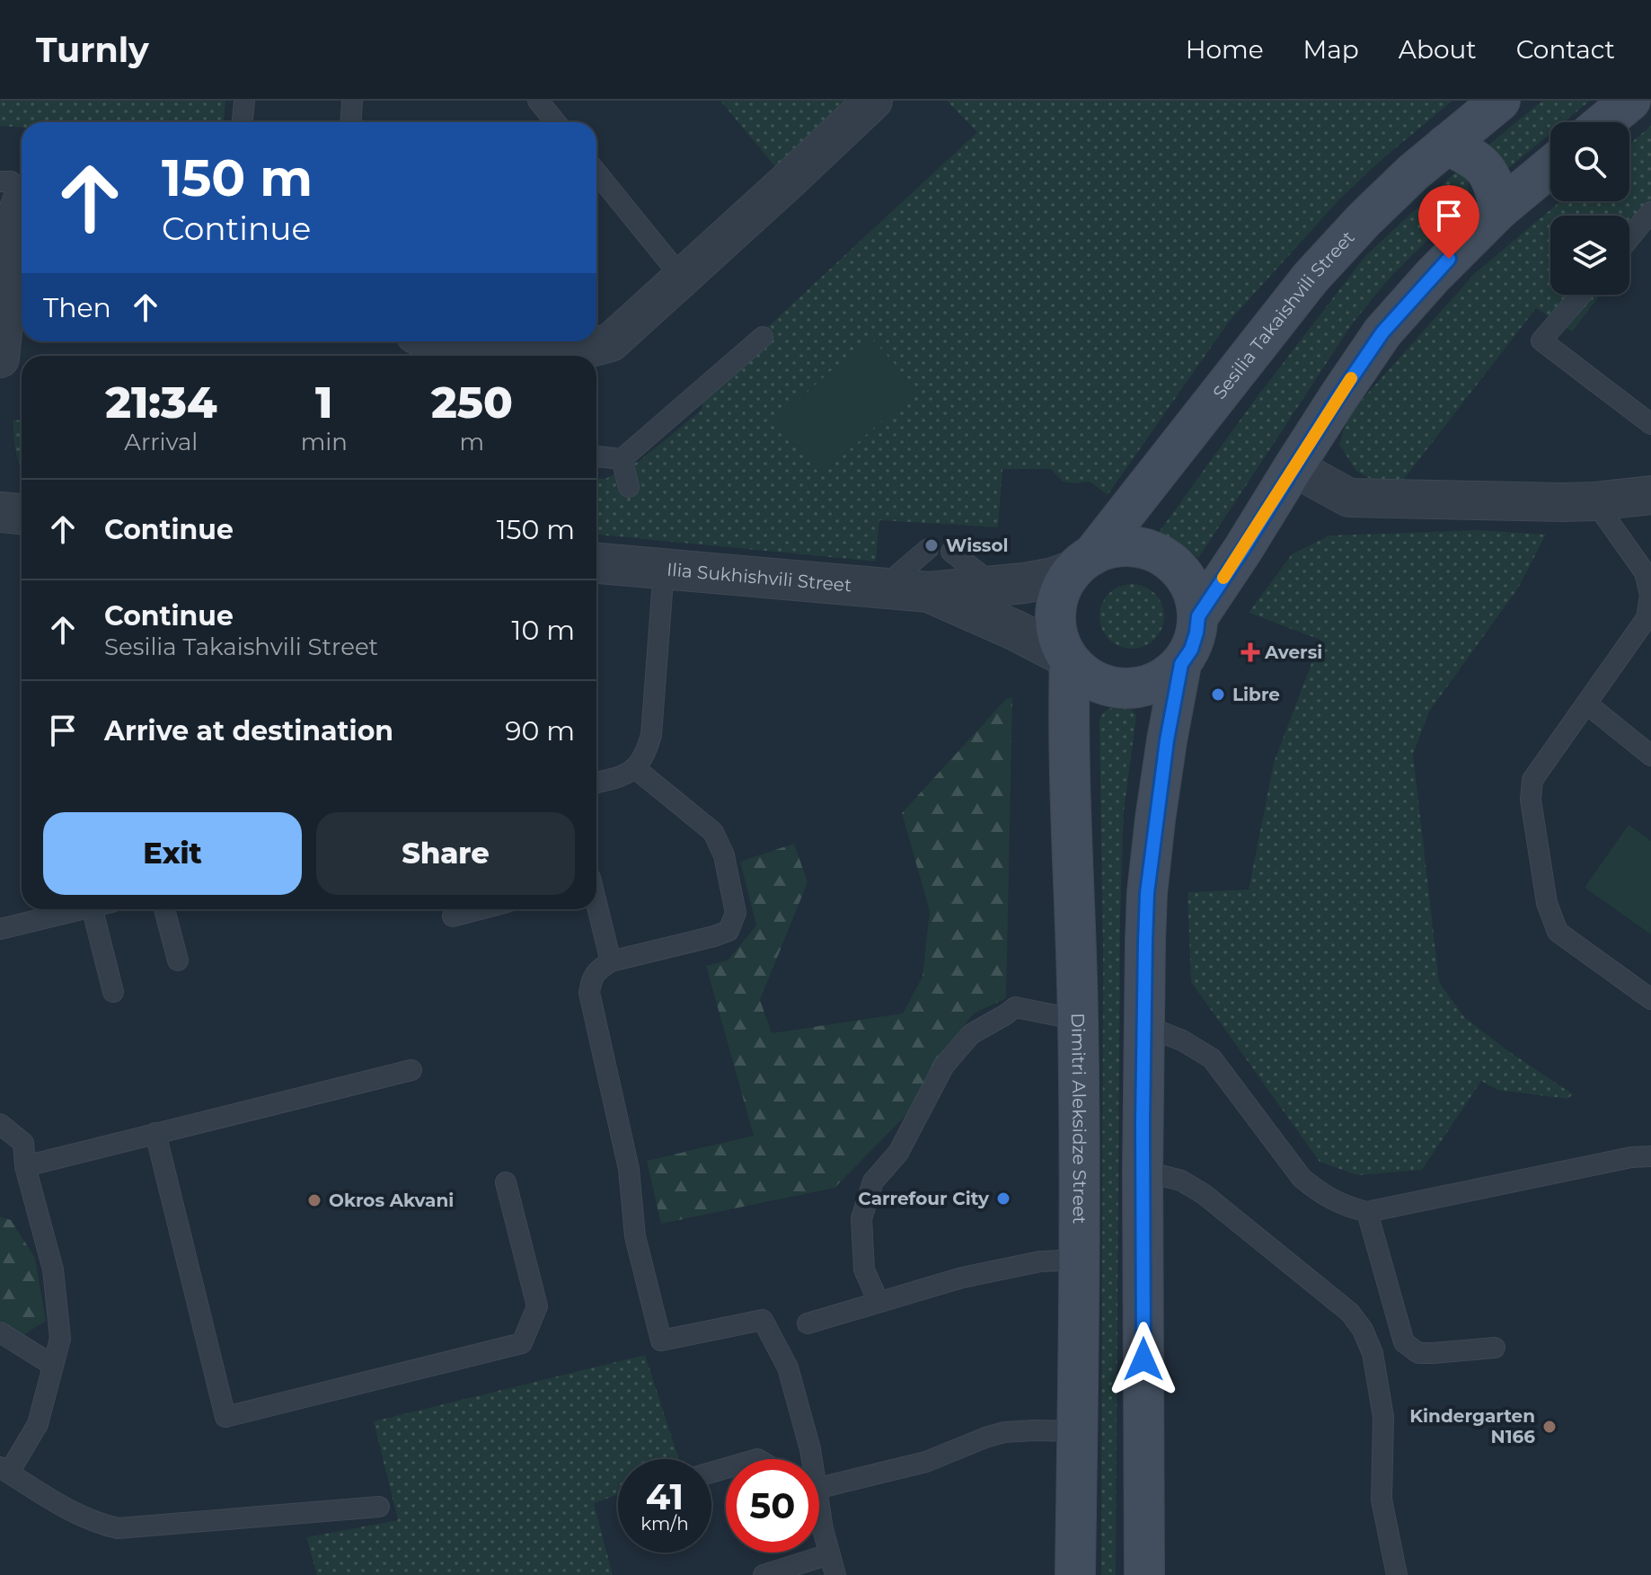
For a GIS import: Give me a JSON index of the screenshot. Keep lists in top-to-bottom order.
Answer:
{
  "streets": {
    "main road": ["Sesilia Takaishvili Street", "Dimitri Aleksidze Street"],
    "street": ["Ilia Sukhishvili Street"]
  },
  "crossings": [
    ["Sesilia Takaishvili Street", "Ilia Sukhishvili Street"],
    ["Sesilia Takaishvili Street", "Dimitri Aleksidze Street"],
    ["Ilia Sukhishvili Street", "Dimitri Aleksidze Street"]
  ],
  "places": {
    "other": [
      "Wissol",
      "Libre",
      "Carrefour City",
      "Okros Akvani",
      "Kindergarten N166"
    ],
    "health": ["Aversi"]
  },
  "page": {
    "header": "Turnly",
    "nav": [
      "Home",
      "Map",
      "About",
      "Contact"
    ],
    "turn": ["150 m", "Continue"],
    "then": "Then",
    "eta": [
      "21:34",
      "Arrival",
      "1",
      "min",
      "250",
      "m"
    ],
    "list": [
      {
        "name": "Continue",
        "value": "150 m"
      },
      {
        "name": "Continue",
        "note": "Sesilia Takaishvili Street",
        "value": "10 m"
      },
      {
        "name": "Arrive at destination",
        "value": "90 m"
      }
    ],
    "buttons": ["Exit", "Share"],
    "speed": "41 km/h",
    "limit": "50"
  }
}
